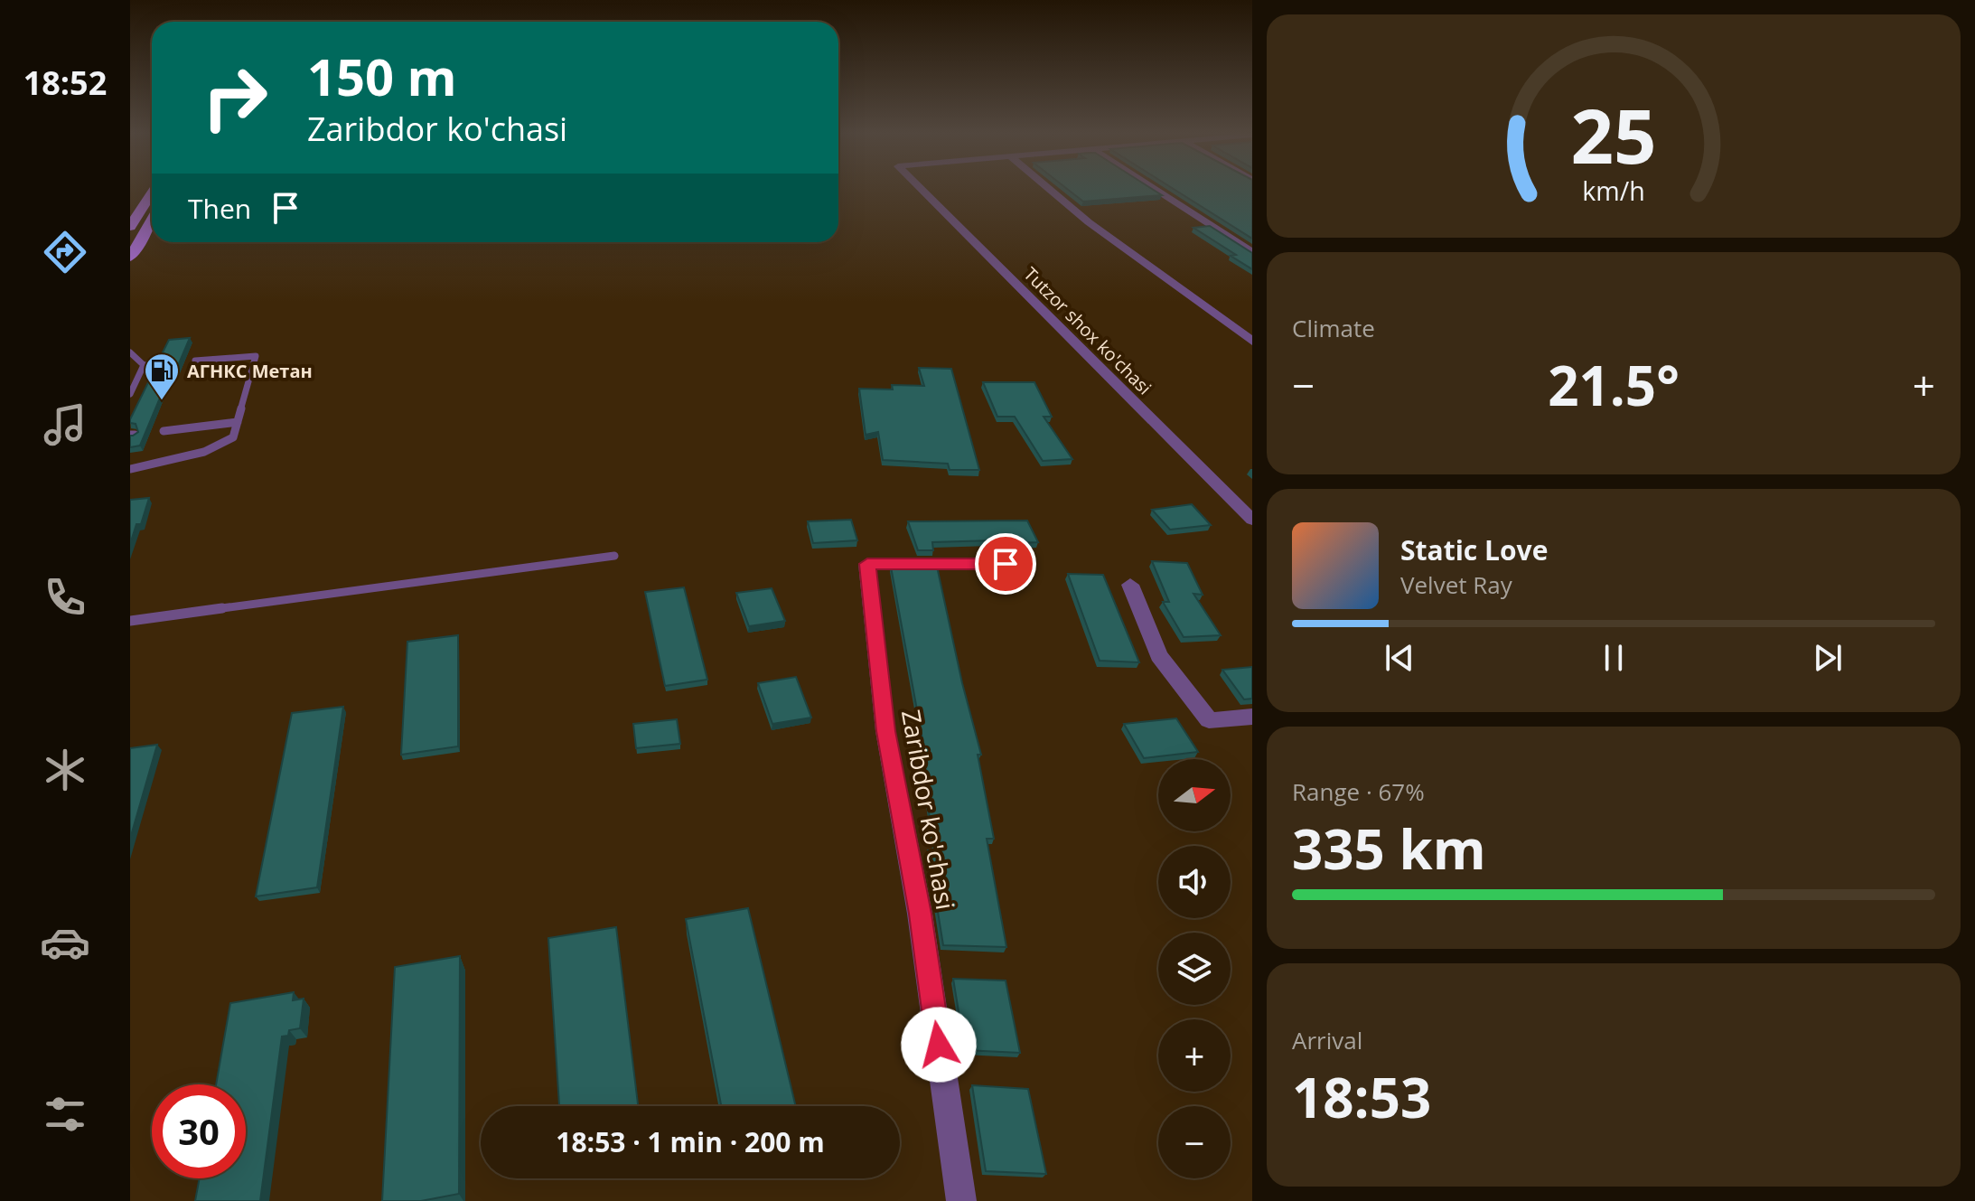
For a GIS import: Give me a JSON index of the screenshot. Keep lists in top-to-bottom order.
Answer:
{
  "streets": {
    "street": ["Tutzor shox ko'chasi", "Zaribdor ko'chasi"]
  },
  "places": {
    "fuel station": ["АГНКС Метан"]
  },
  "north": "right",
  "page": {
    "tabs": "18:52",
    "turn": ["150 m", "Zaribdor ko'chasi"],
    "then": "Then",
    "tile": [
      "Climate",
      ["Range · 67%", "335 km"],
      ["Arrival", "18:53"]
    ],
    "heat": ["−", "21.5°", "+"],
    "song": ["Static Love", "Velvet Ray"],
    "map_buttons": ["+", "−"],
    "limit": "30",
    "trip": "18:53 · 1 min · 200 m",
    "gauge": ["25", "km/h"]
  }
}
